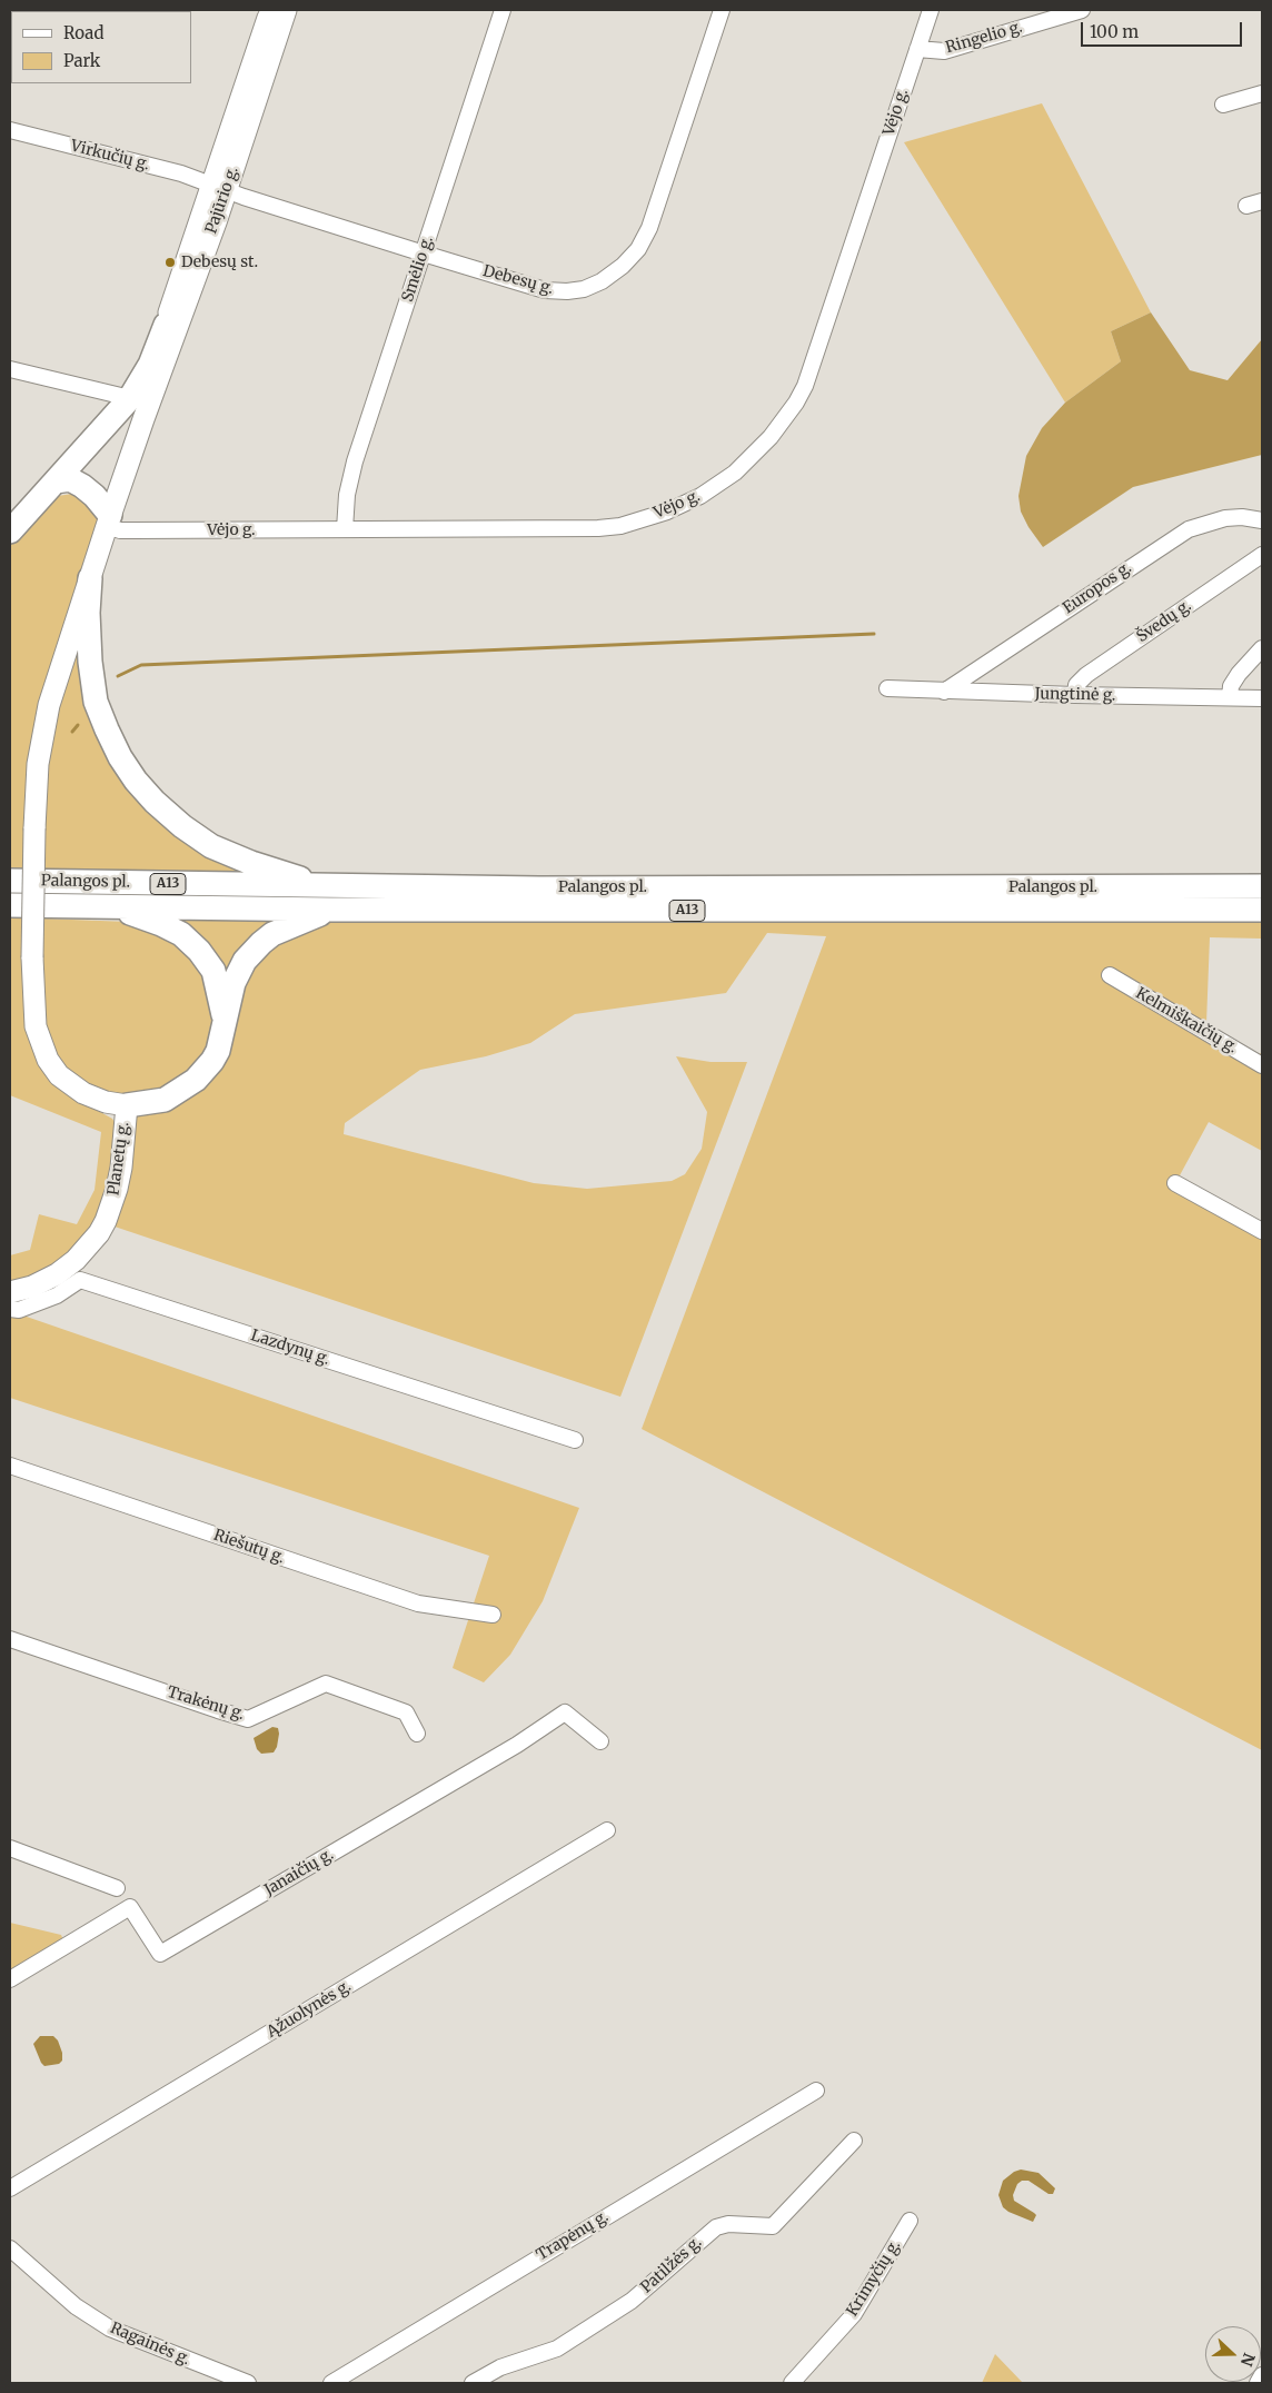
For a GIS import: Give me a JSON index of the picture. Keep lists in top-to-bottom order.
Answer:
{
  "streets": {
    "highway": ["Palangos pl.", "A13"],
    "main road": ["Pajūrio g.", "Planetų g."],
    "street": [
      "Ringelio g.",
      "Vėjo g.",
      "Virkučių g.",
      "Smėlio g.",
      "Debesų g.",
      "Europos g.",
      "Švedų g.",
      "Jungtinė g.",
      "Kelmiškaičių g.",
      "Lazdynų g.",
      "Riešutų g.",
      "Trakėnų g.",
      "Janaičių g.",
      "Ąžuolynės g.",
      "Trapėnų g.",
      "Patilžės g.",
      "Krimyčių g.",
      "Ragainės g."
    ]
  },
  "crossings": [
    ["Ringelio g.", "Vėjo g."],
    ["Vėjo g.", "Pajūrio g."],
    ["Vėjo g.", "Smėlio g."],
    ["Virkučių g.", "Pajūrio g."],
    ["Virkučių g.", "Debesų g."],
    ["Pajūrio g.", "Debesų g."],
    ["Pajūrio g.", "Planetų g."],
    ["Smėlio g.", "Debesų g."],
    ["Europos g.", "Jungtinė g."],
    ["Švedų g.", "Jungtinė g."]
  ],
  "places": ["Debesų st."],
  "legend": ["Road", "Park"],
  "scale_bar": "100 m",
  "north": "right"
}
